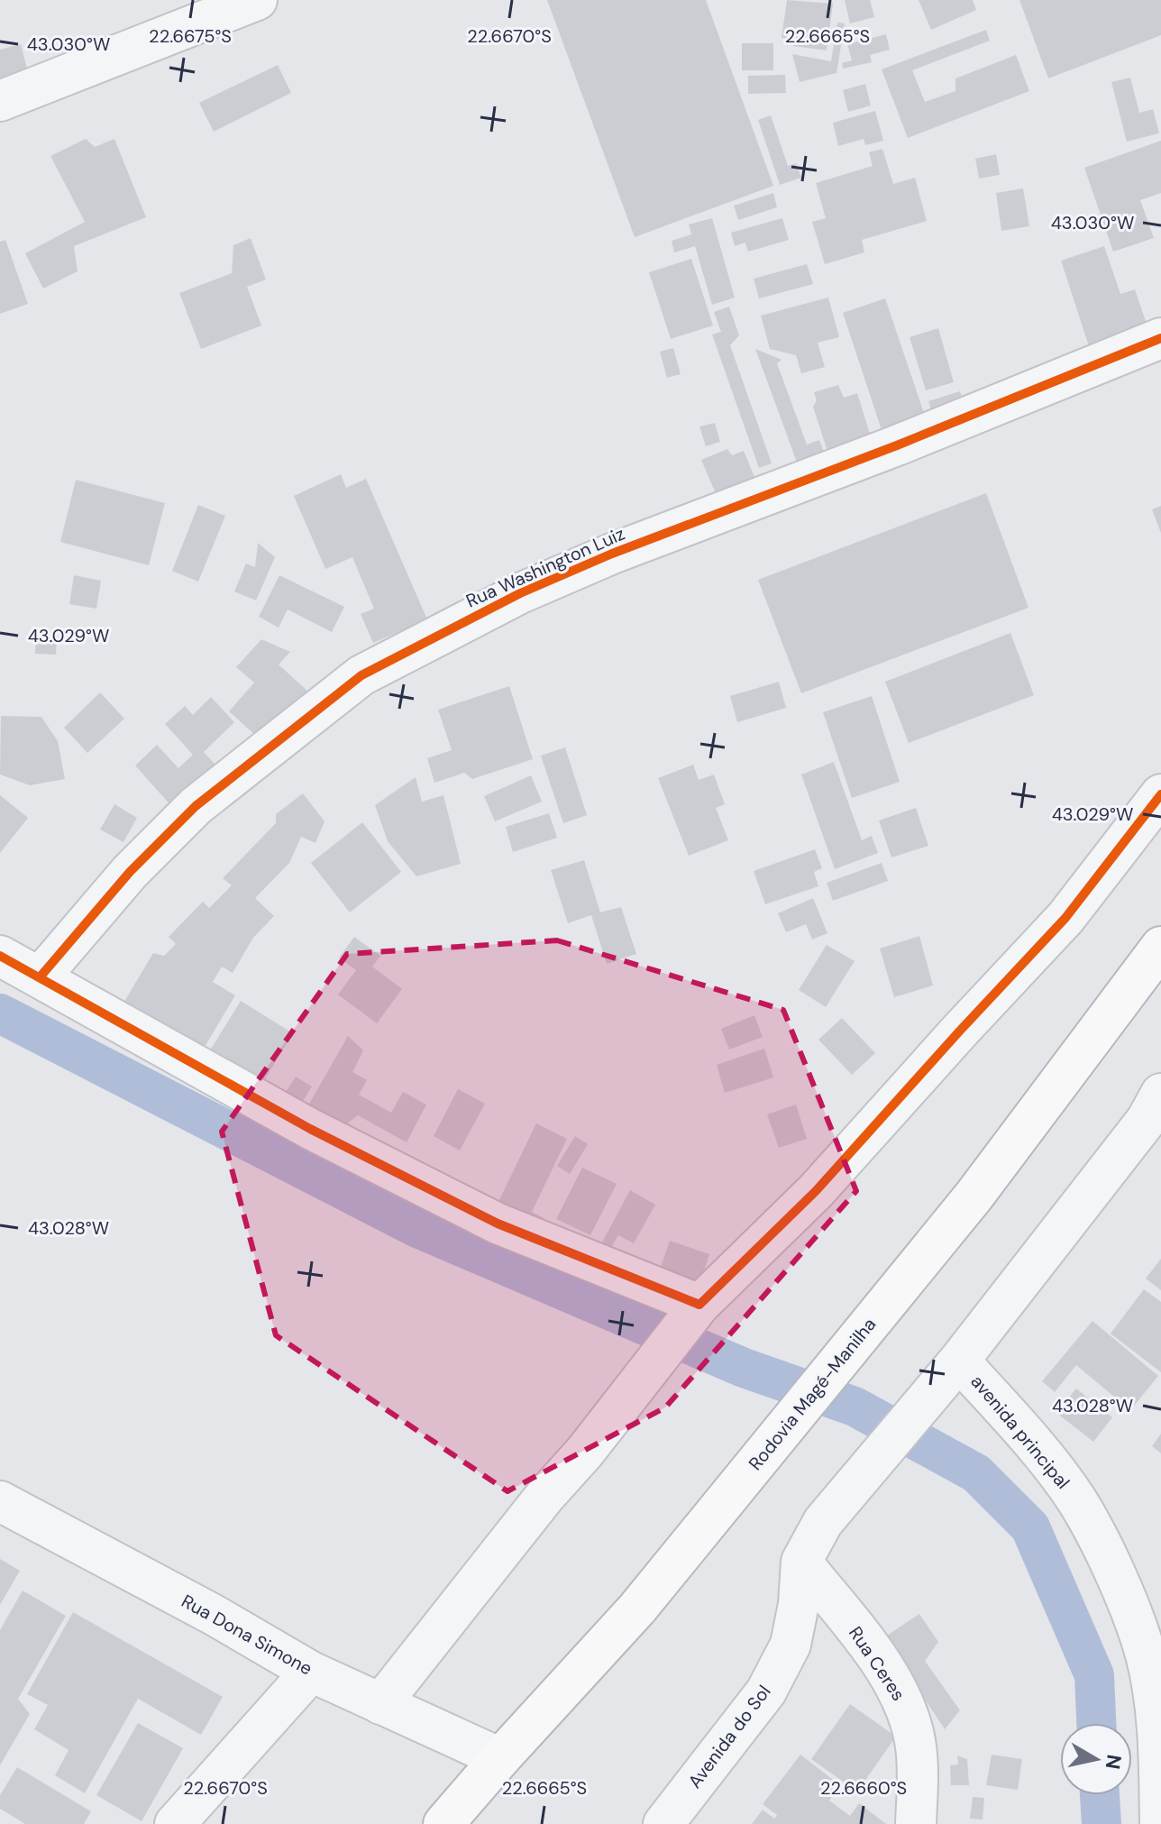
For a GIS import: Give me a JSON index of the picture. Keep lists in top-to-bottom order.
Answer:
{
  "streets": {
    "highway": ["Rodovia Magé-Manilha"],
    "street": [
      "Rua Washington Luiz",
      "avenida principal",
      "Rua Dona Simone",
      "Rua Ceres",
      "Avenida do Sol"
    ]
  },
  "crossings": [
    ["Rodovia Magé-Manilha", "Rua Dona Simone"],
    ["Rua Ceres", "Avenida do Sol"]
  ],
  "north": "right",
  "coordinates": [
    "22.6675°S",
    "22.6670°S",
    "22.6665°S",
    "43.030°W",
    "43.029°W",
    "43.028°W",
    "22.6660°S"
  ]
}
